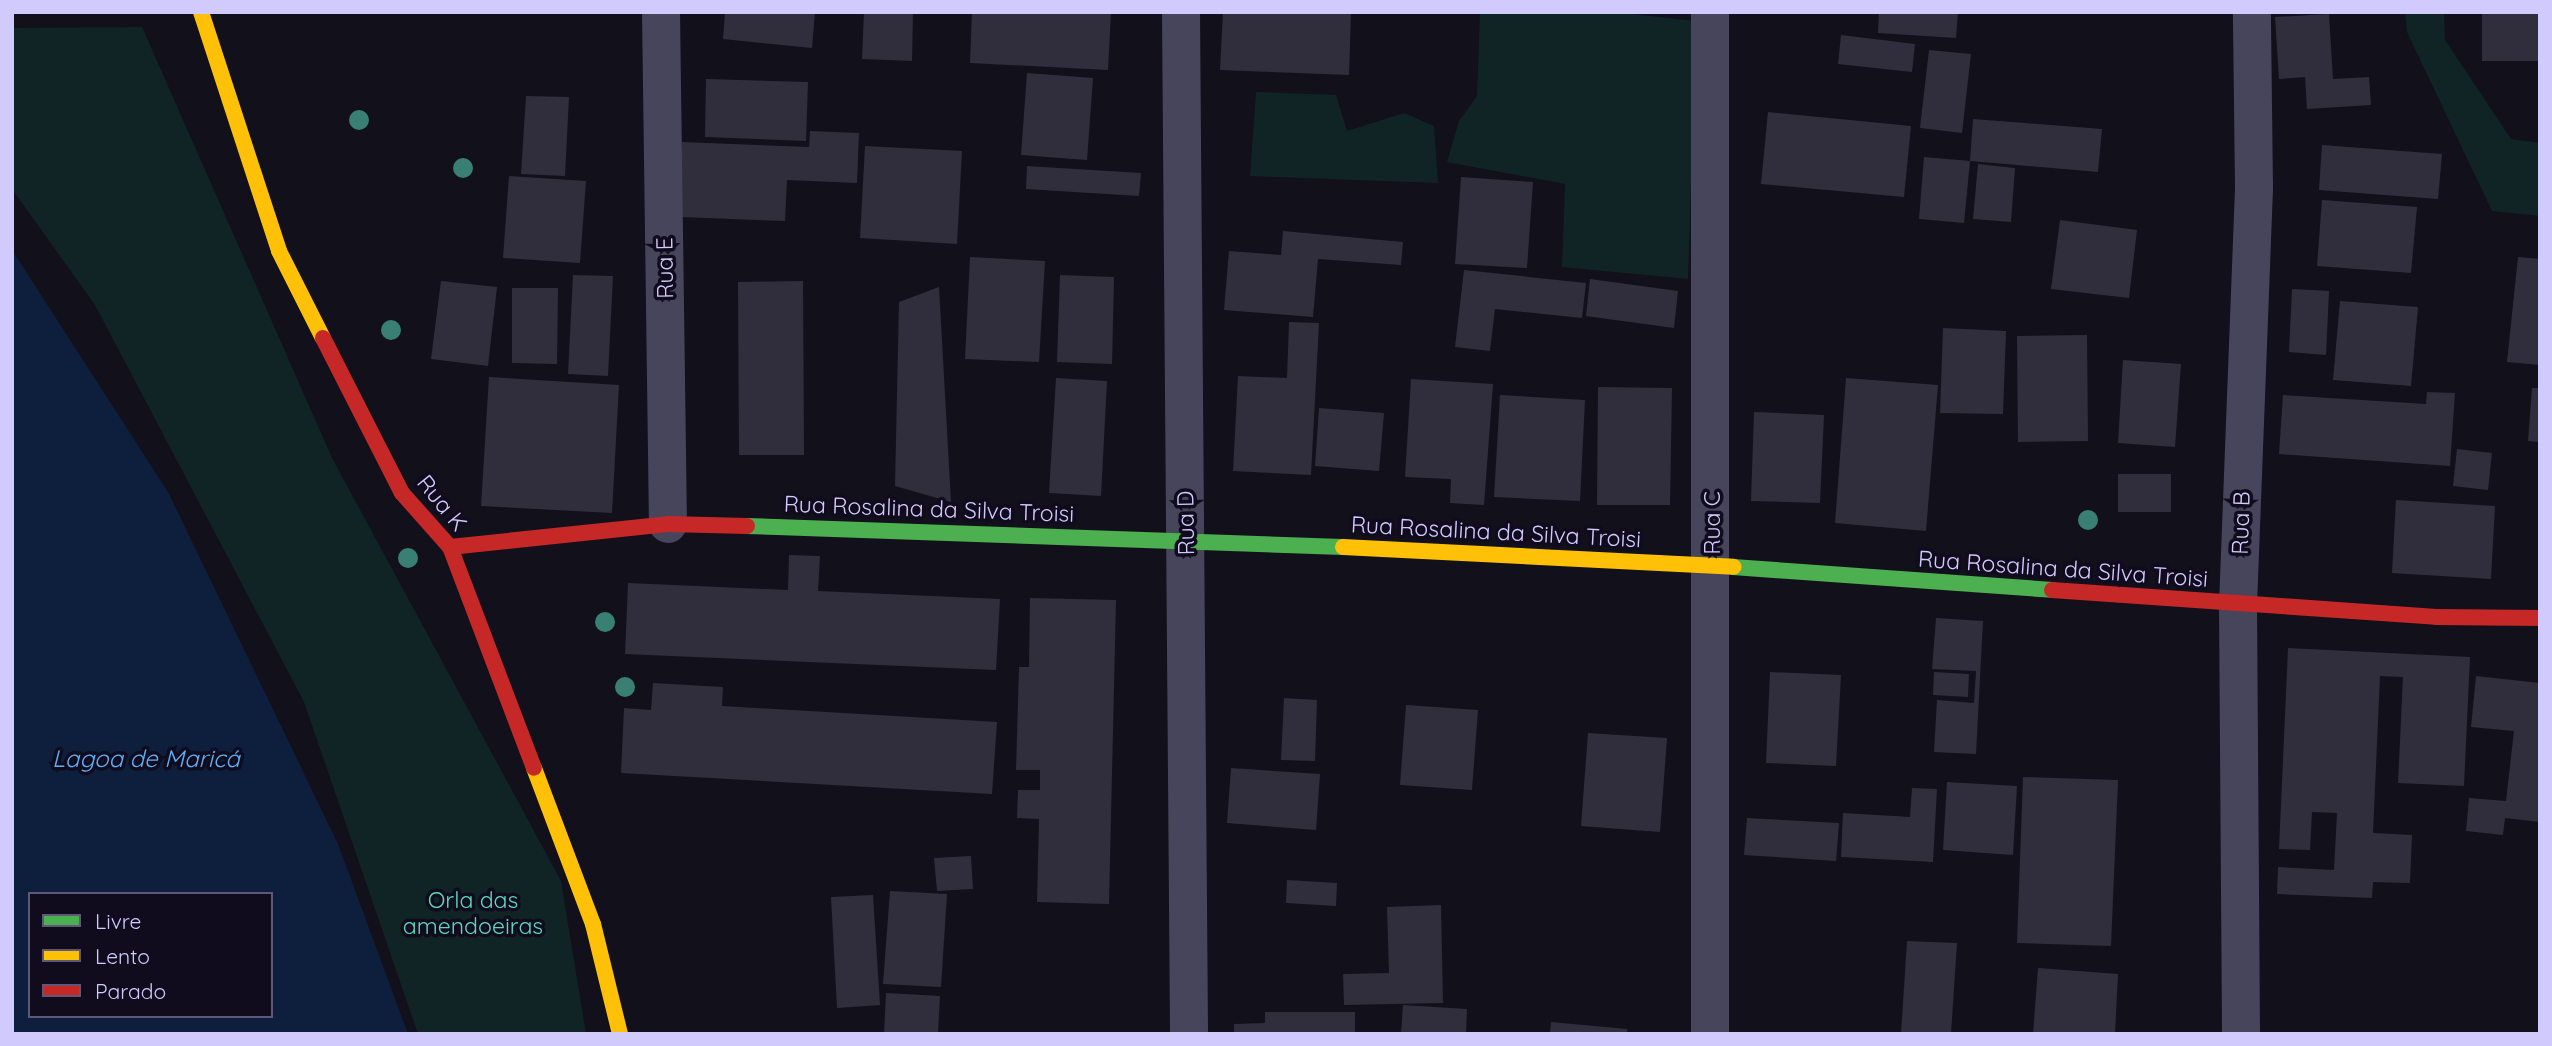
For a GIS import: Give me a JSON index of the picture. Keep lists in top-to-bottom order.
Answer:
{
  "streets": {
    "street": [
      "Rua E",
      "Rua K",
      "Rua Rosalina da Silva Troisi",
      "Rua D",
      "Rua C",
      "Rua B"
    ]
  },
  "crossings": [
    ["Rua E", "Rua Rosalina da Silva Troisi"],
    ["Rua K", "Rua Rosalina da Silva Troisi"],
    ["Rua Rosalina da Silva Troisi", "Rua D"],
    ["Rua Rosalina da Silva Troisi", "Rua C"],
    ["Rua Rosalina da Silva Troisi", "Rua B"]
  ],
  "water": ["Lagoa de Maricá"],
  "parks": ["Orla das amendoeiras"],
  "legend": ["Livre", "Lento", "Parado"]
}
